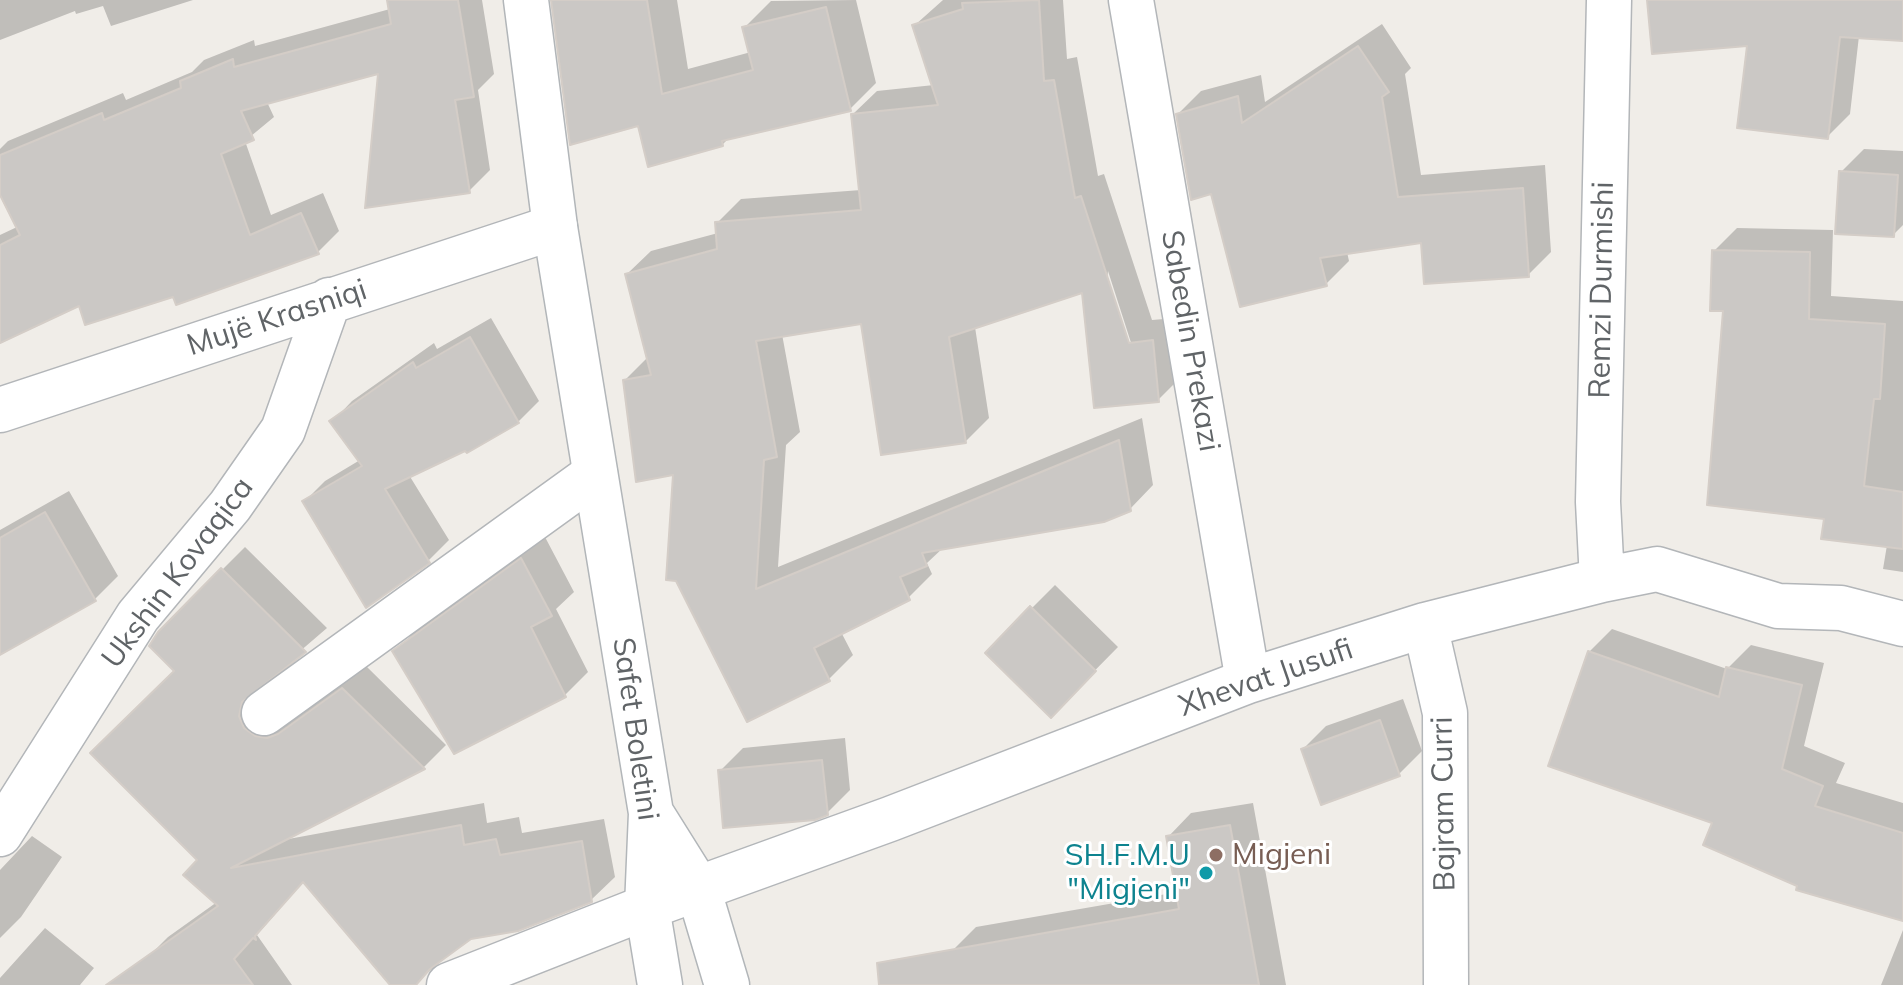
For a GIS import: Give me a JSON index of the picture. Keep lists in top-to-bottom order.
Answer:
{
  "streets": {
    "street": [
      "Remzi Durmishi",
      "Mujë Krasniqi",
      "Sabedin Prekazi",
      "Ukshin Kovaqica",
      "Xhevat Jusufi",
      "Safet Boletini",
      "Bajram Curri"
    ]
  },
  "crossings": [
    ["Remzi Durmishi", "Xhevat Jusufi"],
    ["Mujë Krasniqi", "Ukshin Kovaqica"],
    ["Mujë Krasniqi", "Safet Boletini"],
    ["Sabedin Prekazi", "Xhevat Jusufi"],
    ["Xhevat Jusufi", "Safet Boletini"],
    ["Xhevat Jusufi", "Bajram Curri"]
  ],
  "places": ["Migjeni", "SH.F.M.U \"Migjeni\""]
}
